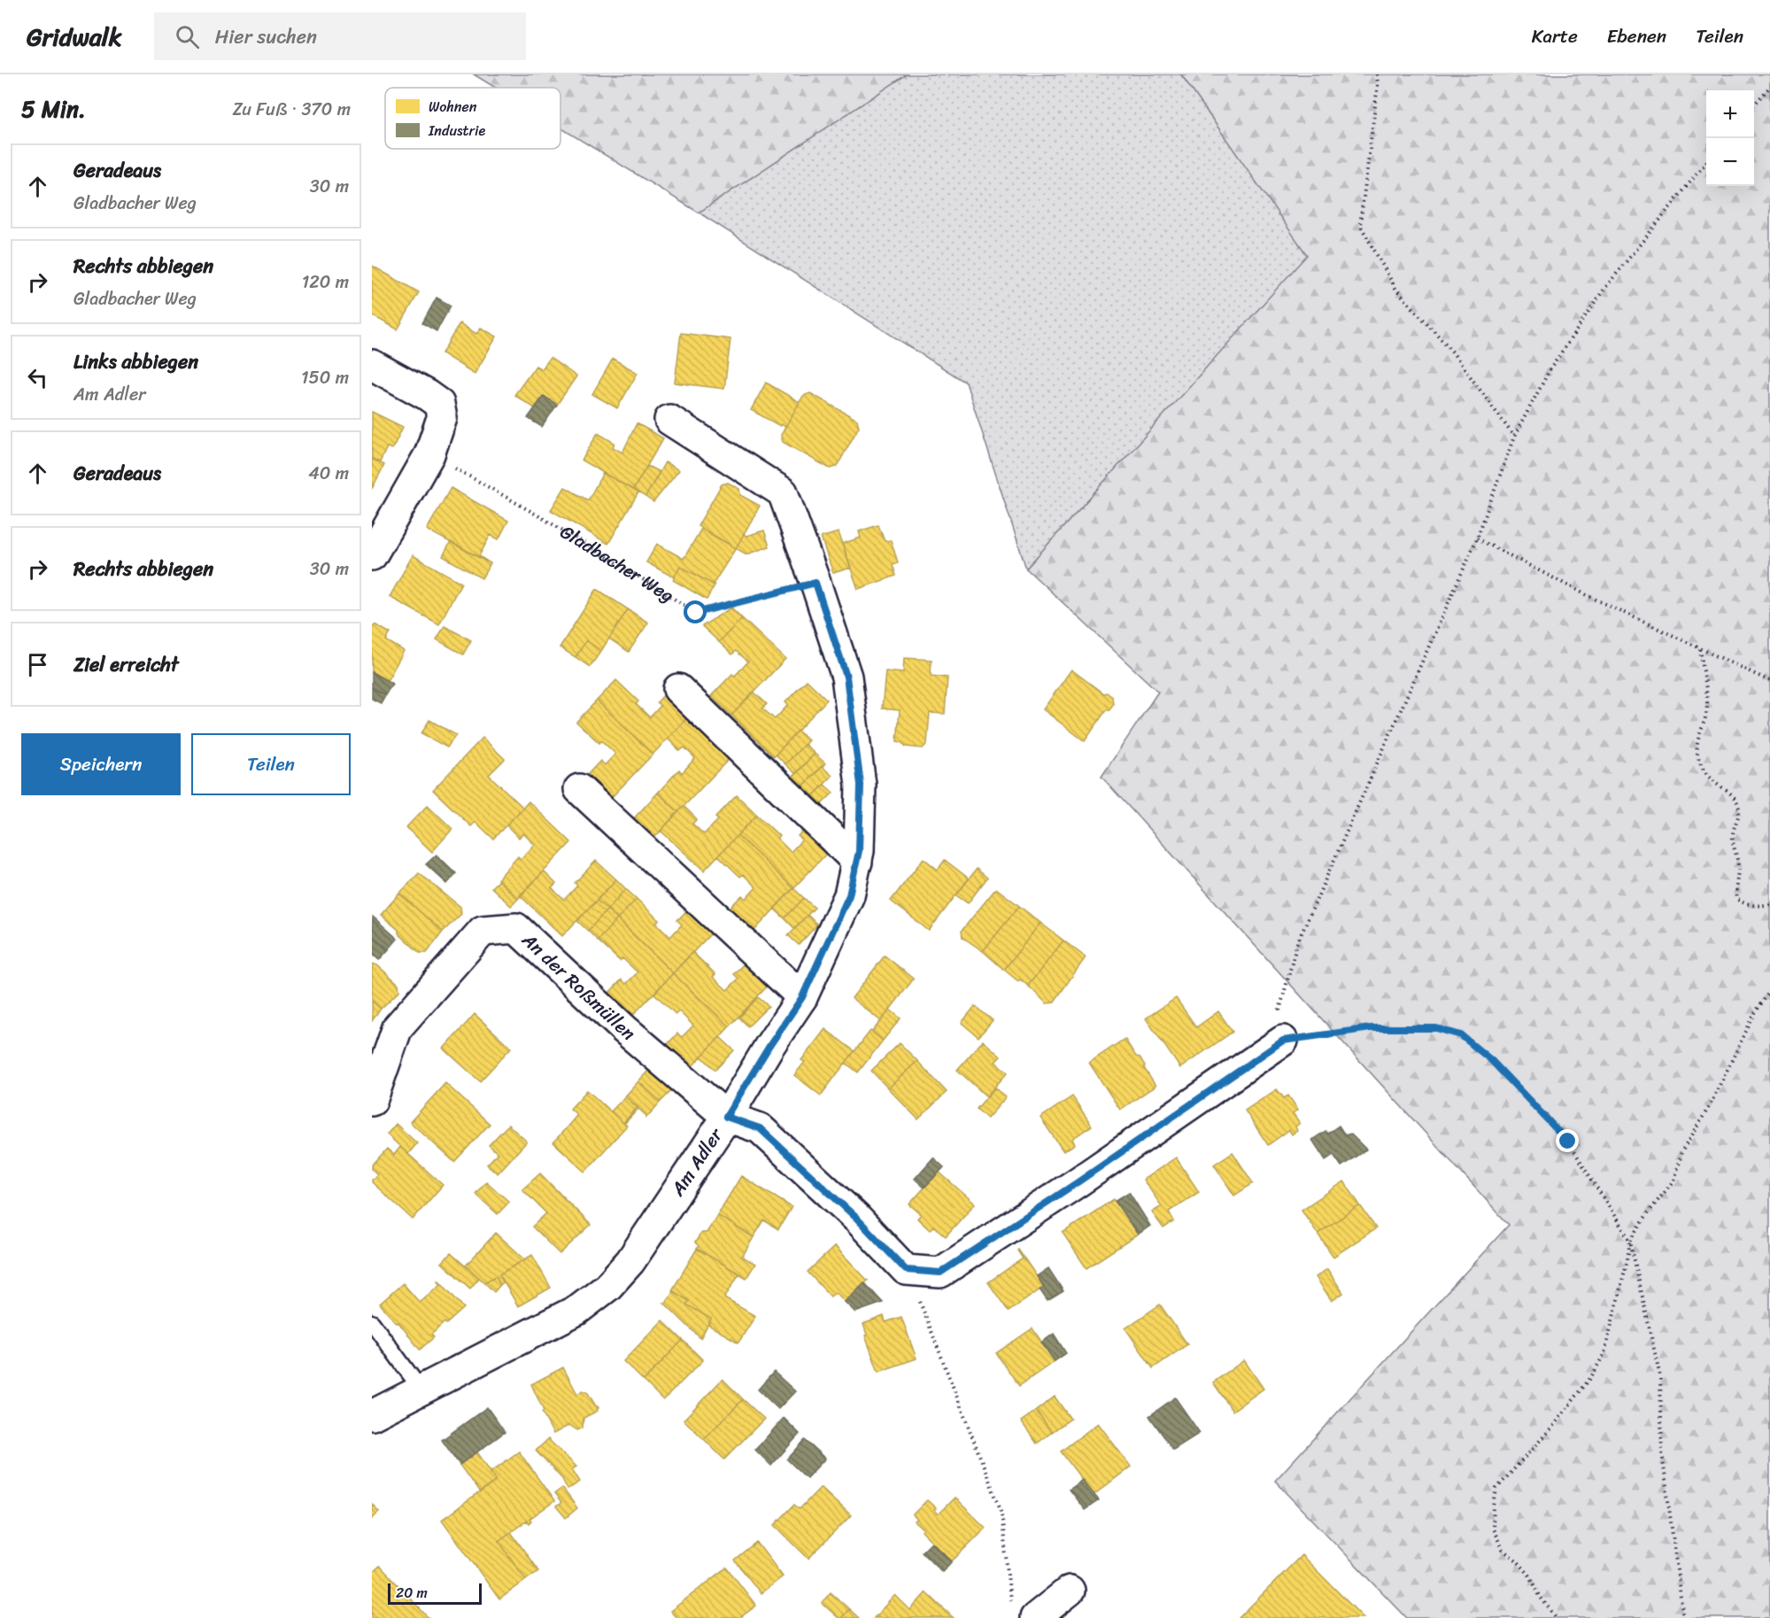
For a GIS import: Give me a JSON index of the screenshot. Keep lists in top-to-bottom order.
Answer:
{
  "streets": {
    "street": ["An der Roßmüllen", "Am Adler"],
    "path": ["Gladbacher Weg"]
  },
  "crossings": [
    ["An der Roßmüllen", "Am Adler"]
  ],
  "legend": ["Wohnen", "Industrie"],
  "scale_bar": "20 m",
  "page": {
    "header": "Gridwalk",
    "search": "Hier suchen",
    "nav": ["Karte", "Ebenen", "Teilen"],
    "heading": ["5 Min.", "Zu Fuß · 370 m"],
    "map_buttons": ["+", "−"],
    "list": [
      ["Geradeaus", "Gladbacher Weg", "30 m"],
      ["Rechts abbiegen", "Gladbacher Weg", "120 m"],
      ["Links abbiegen", "Am Adler", "150 m"],
      ["Geradeaus", "40 m"],
      ["Rechts abbiegen", "30 m"],
      "Ziel erreicht"
    ],
    "buttons": ["Speichern", "Teilen"],
    "scale": "20 m"
  }
}
